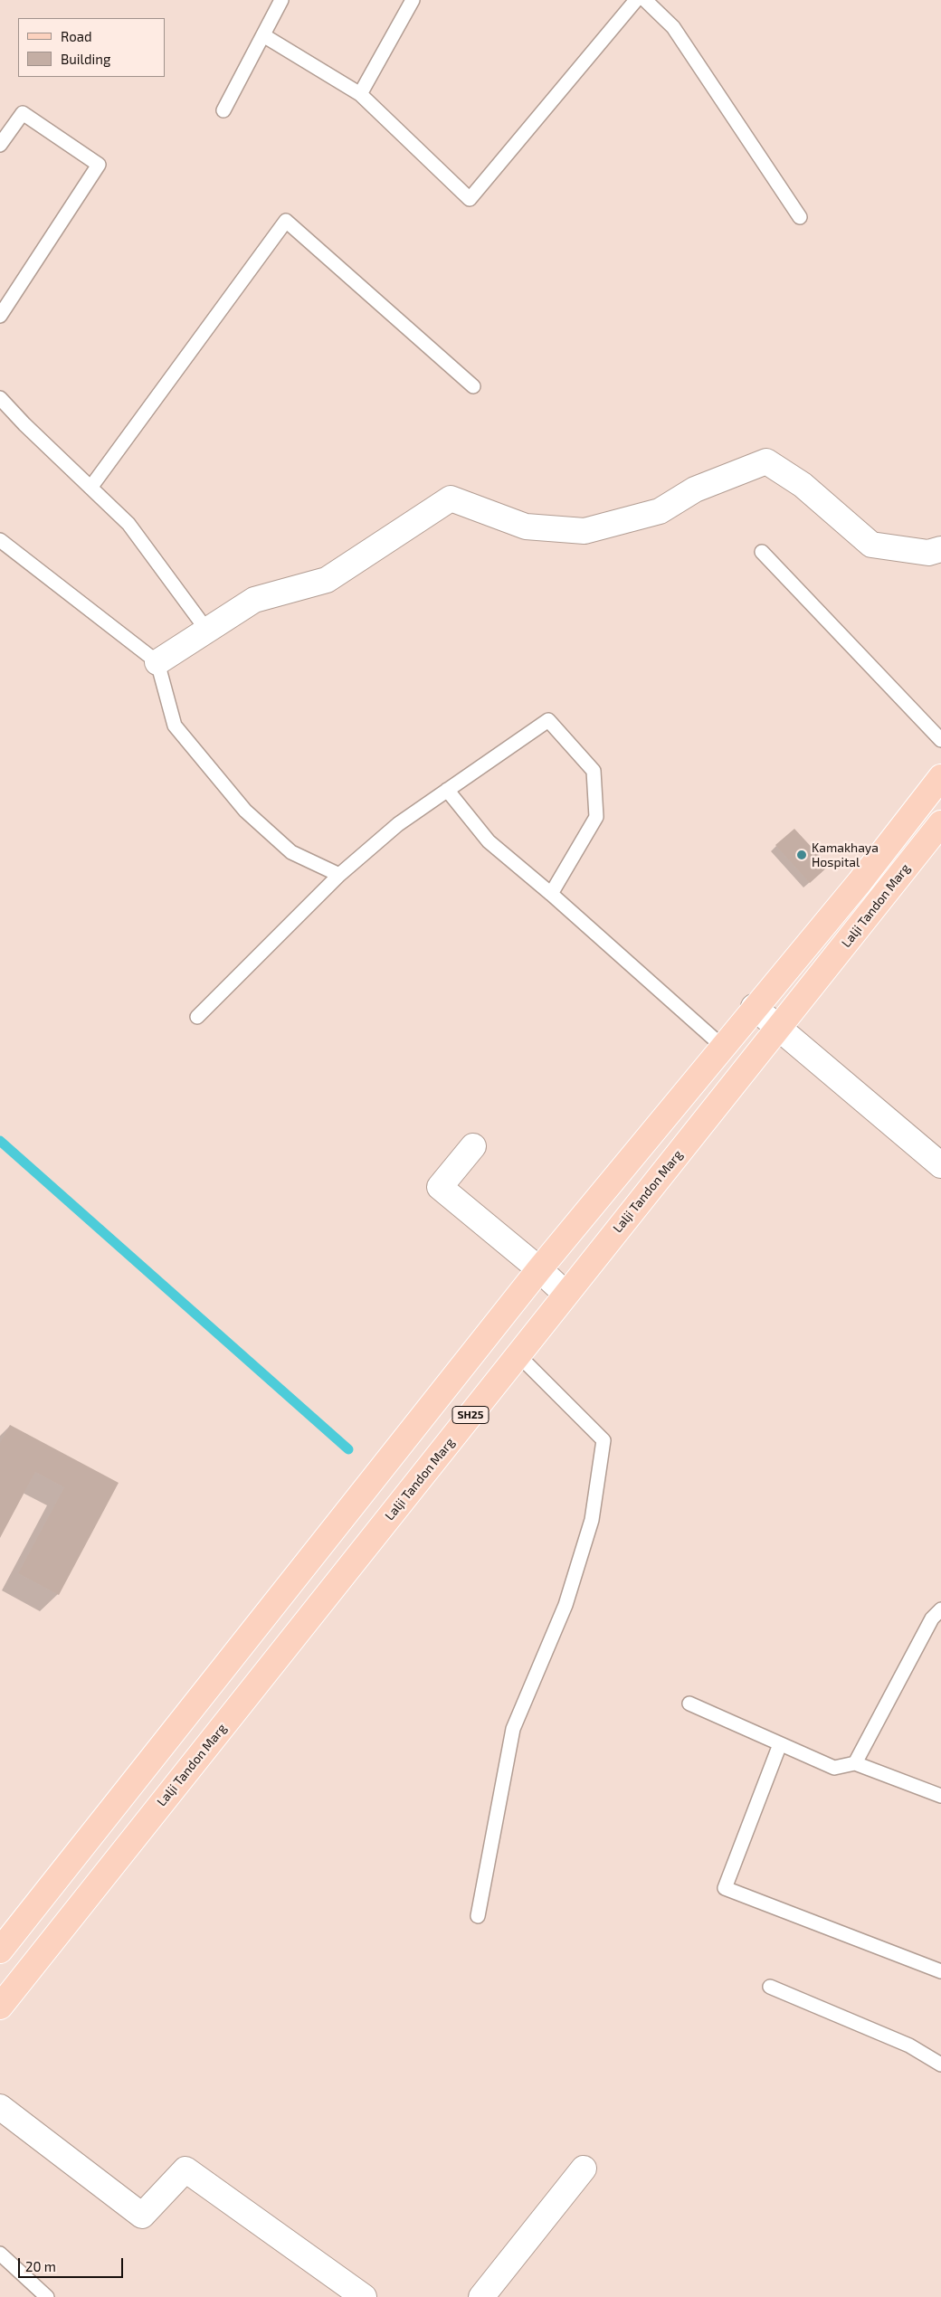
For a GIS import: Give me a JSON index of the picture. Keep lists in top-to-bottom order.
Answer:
{
  "streets": {
    "main road": ["Lalji Tandon Marg", "SH25"]
  },
  "places": ["Kamakhaya Hospital"],
  "legend": ["Road", "Building"],
  "scale_bar": "20 m"
}
